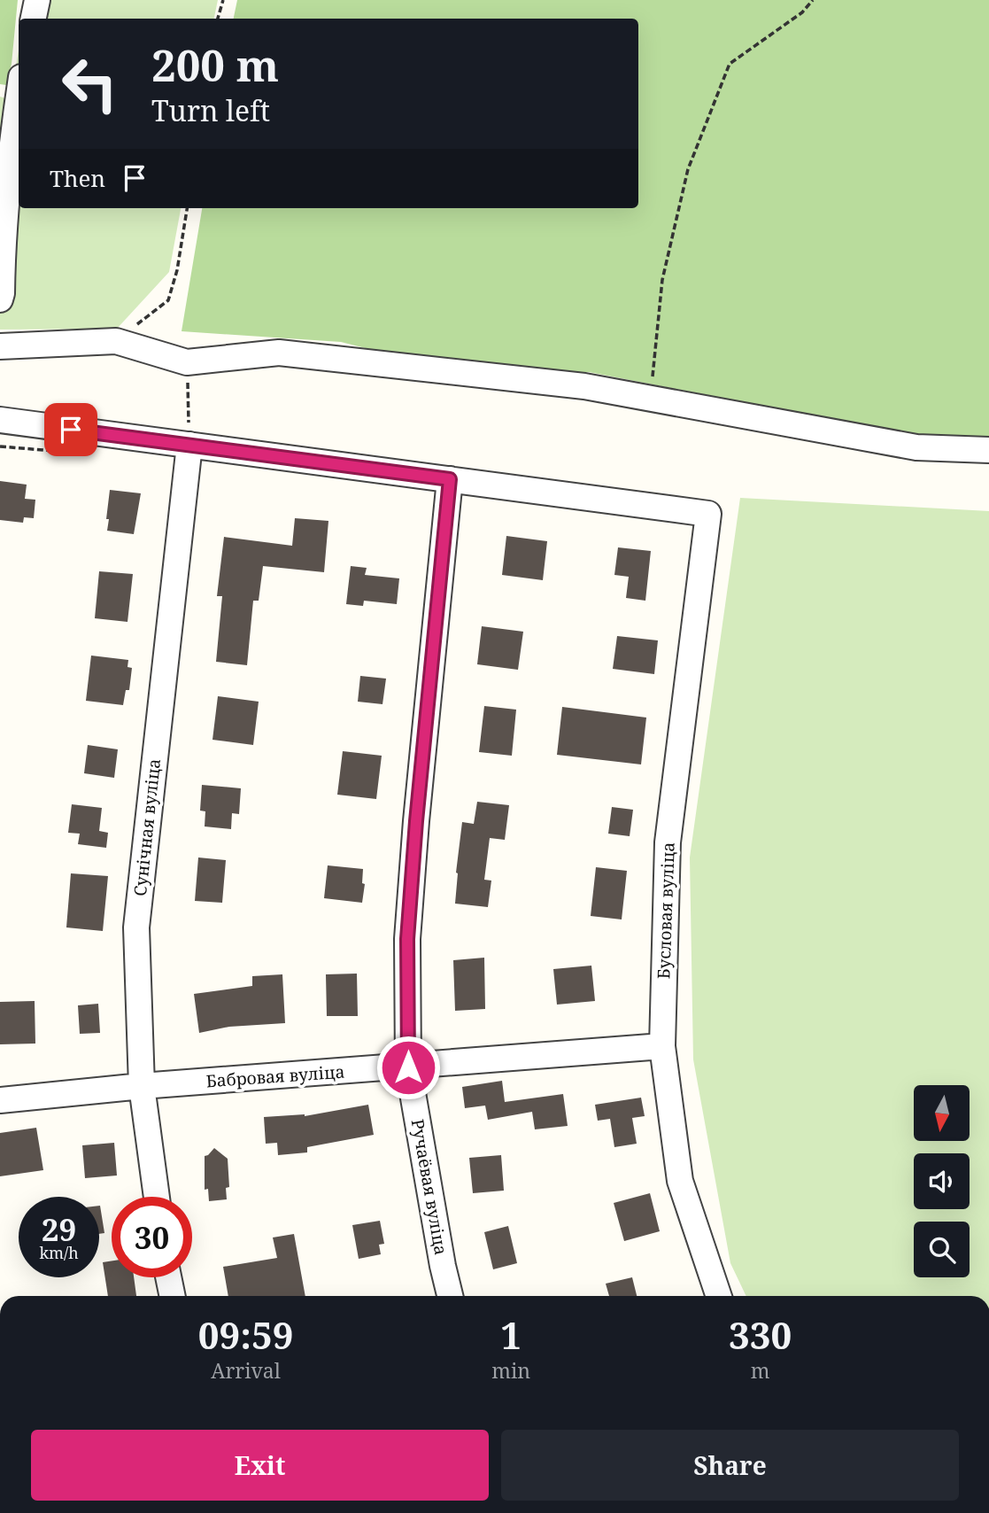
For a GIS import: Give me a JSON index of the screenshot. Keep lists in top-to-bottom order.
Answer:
{
  "streets": {
    "street": [
      "Сунічная вуліца",
      "Бусловая вуліца",
      "Бабровая вуліца",
      "Ручаёвая вуліца"
    ]
  },
  "crossings": [
    ["Сунічная вуліца", "Бабровая вуліца"],
    ["Бусловая вуліца", "Бабровая вуліца"],
    ["Бусловая вуліца", "Ручаёвая вуліца"],
    ["Бабровая вуліца", "Ручаёвая вуліца"]
  ],
  "north": "bottom",
  "page": {
    "turn": ["200 m", "Turn left"],
    "then": "Then",
    "speed": "29 km/h",
    "limit": "30",
    "eta": [
      "09:59",
      "Arrival",
      "1",
      "min",
      "330",
      "m"
    ],
    "buttons": ["Exit", "Share"]
  }
}
